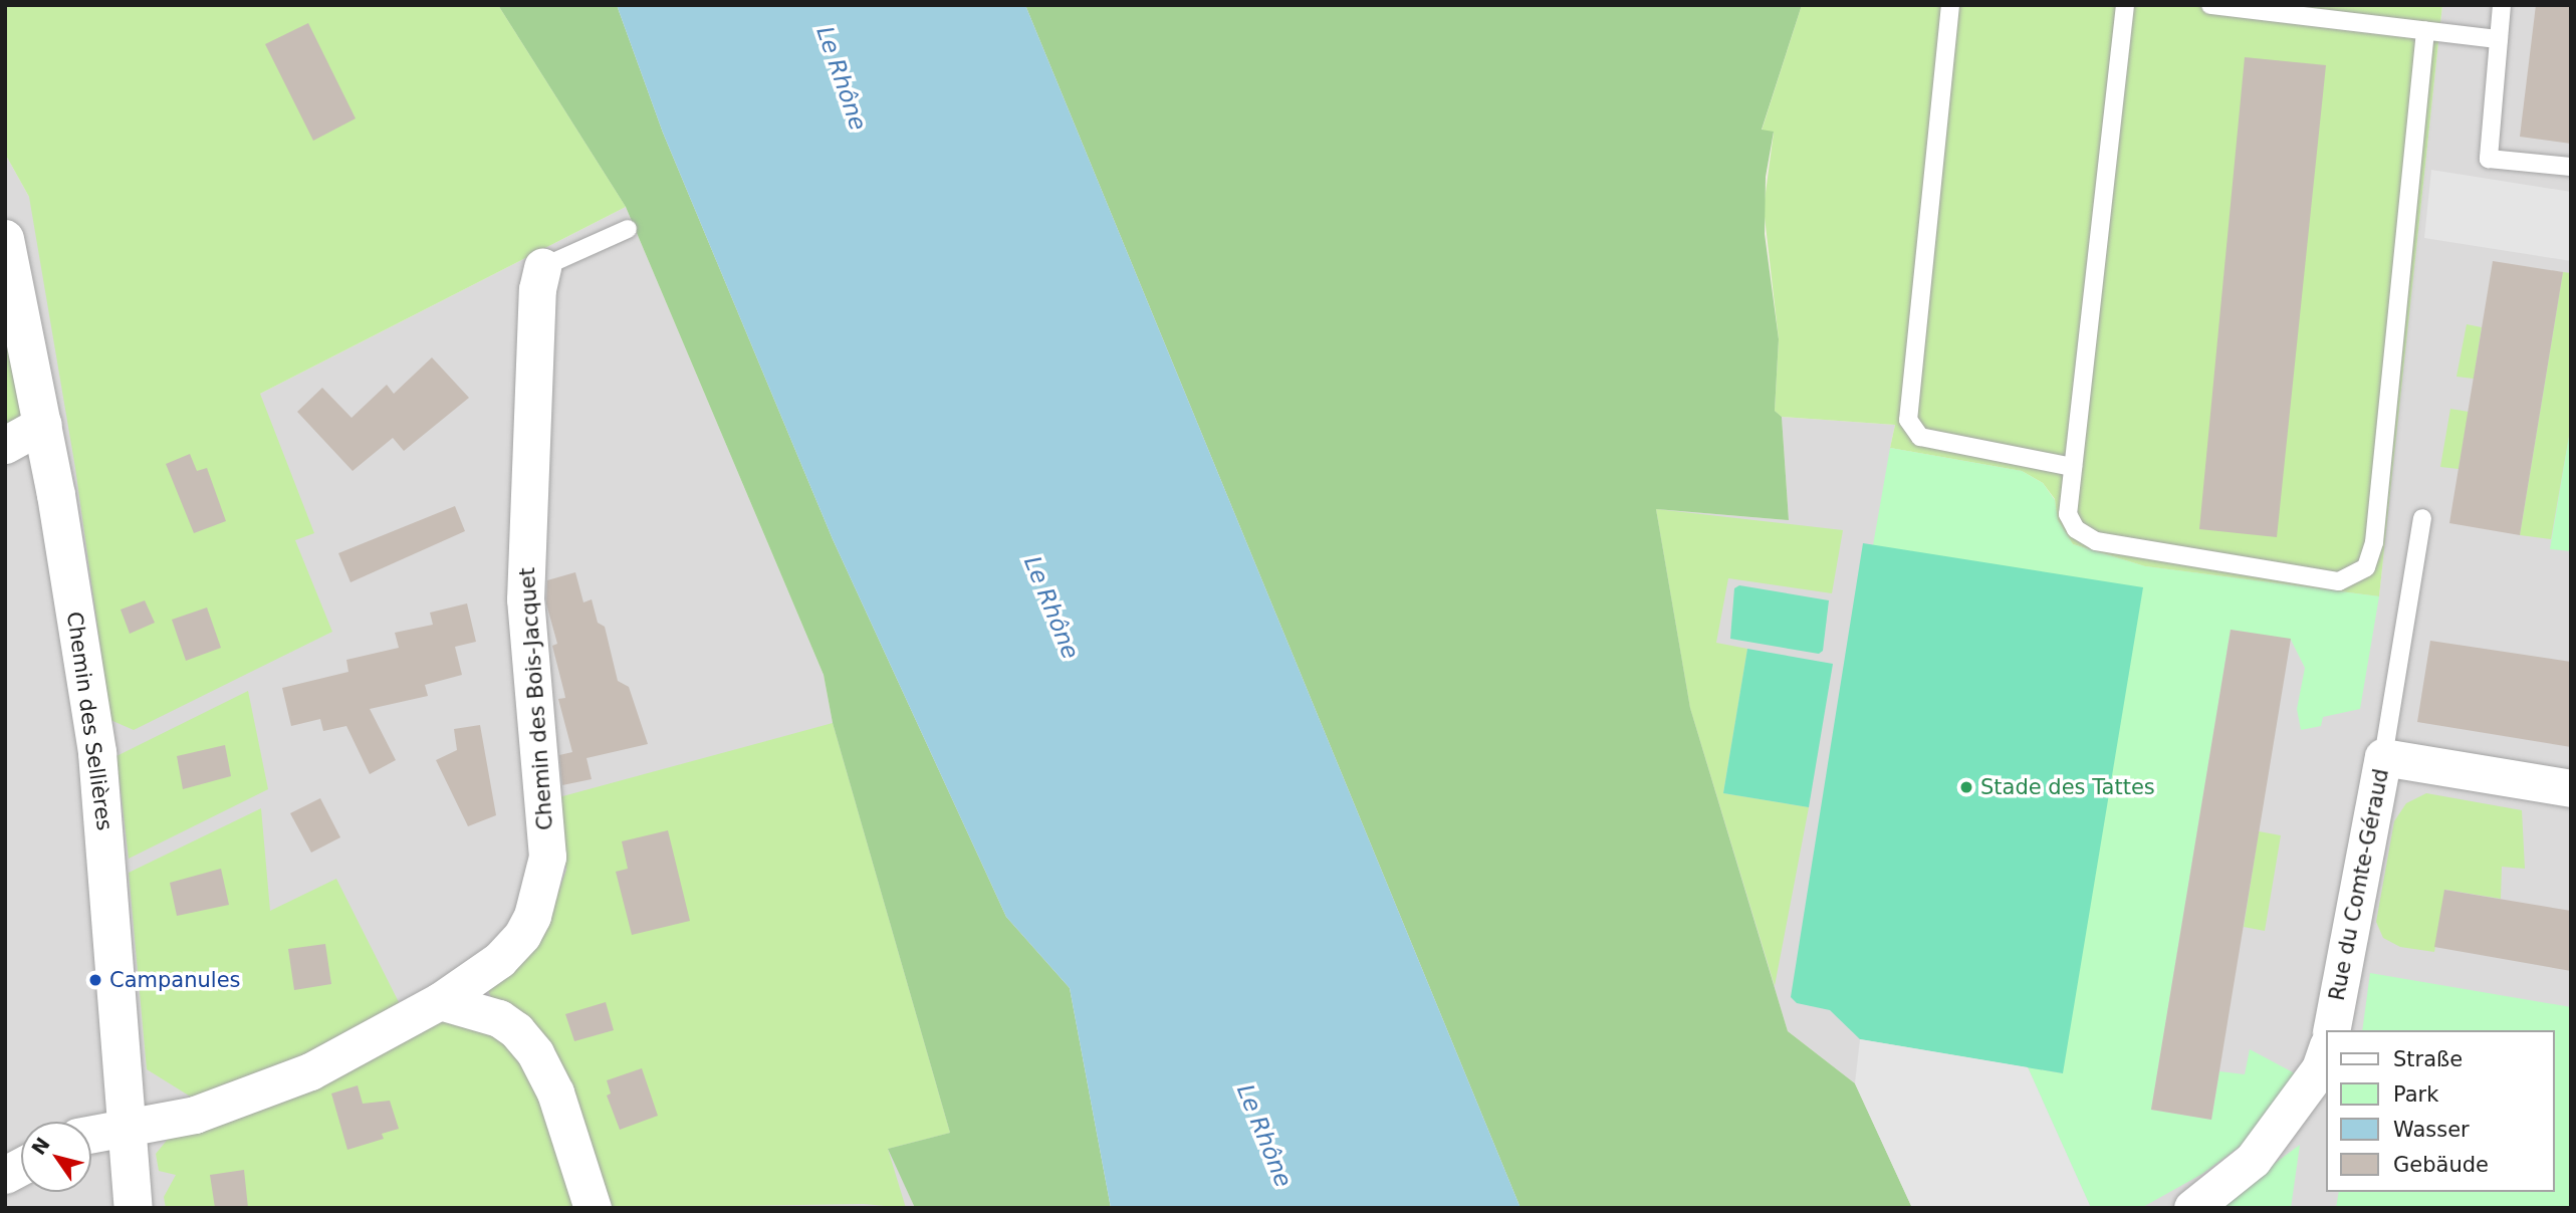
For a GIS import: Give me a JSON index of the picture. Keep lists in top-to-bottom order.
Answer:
{
  "streets": {
    "street": ["Chemin des Bois-Jacquet", "Chemin des Sellières", "Rue du Comte-Géraud"]
  },
  "crossings": [
    ["Chemin des Bois-Jacquet", "Chemin des Sellières"]
  ],
  "water": ["Le Rhône"],
  "places": ["Stade des Tattes", "Campanules"],
  "legend": [
    "Straße",
    "Park",
    "Wasser",
    "Gebäude"
  ],
  "north": "top left"
}
